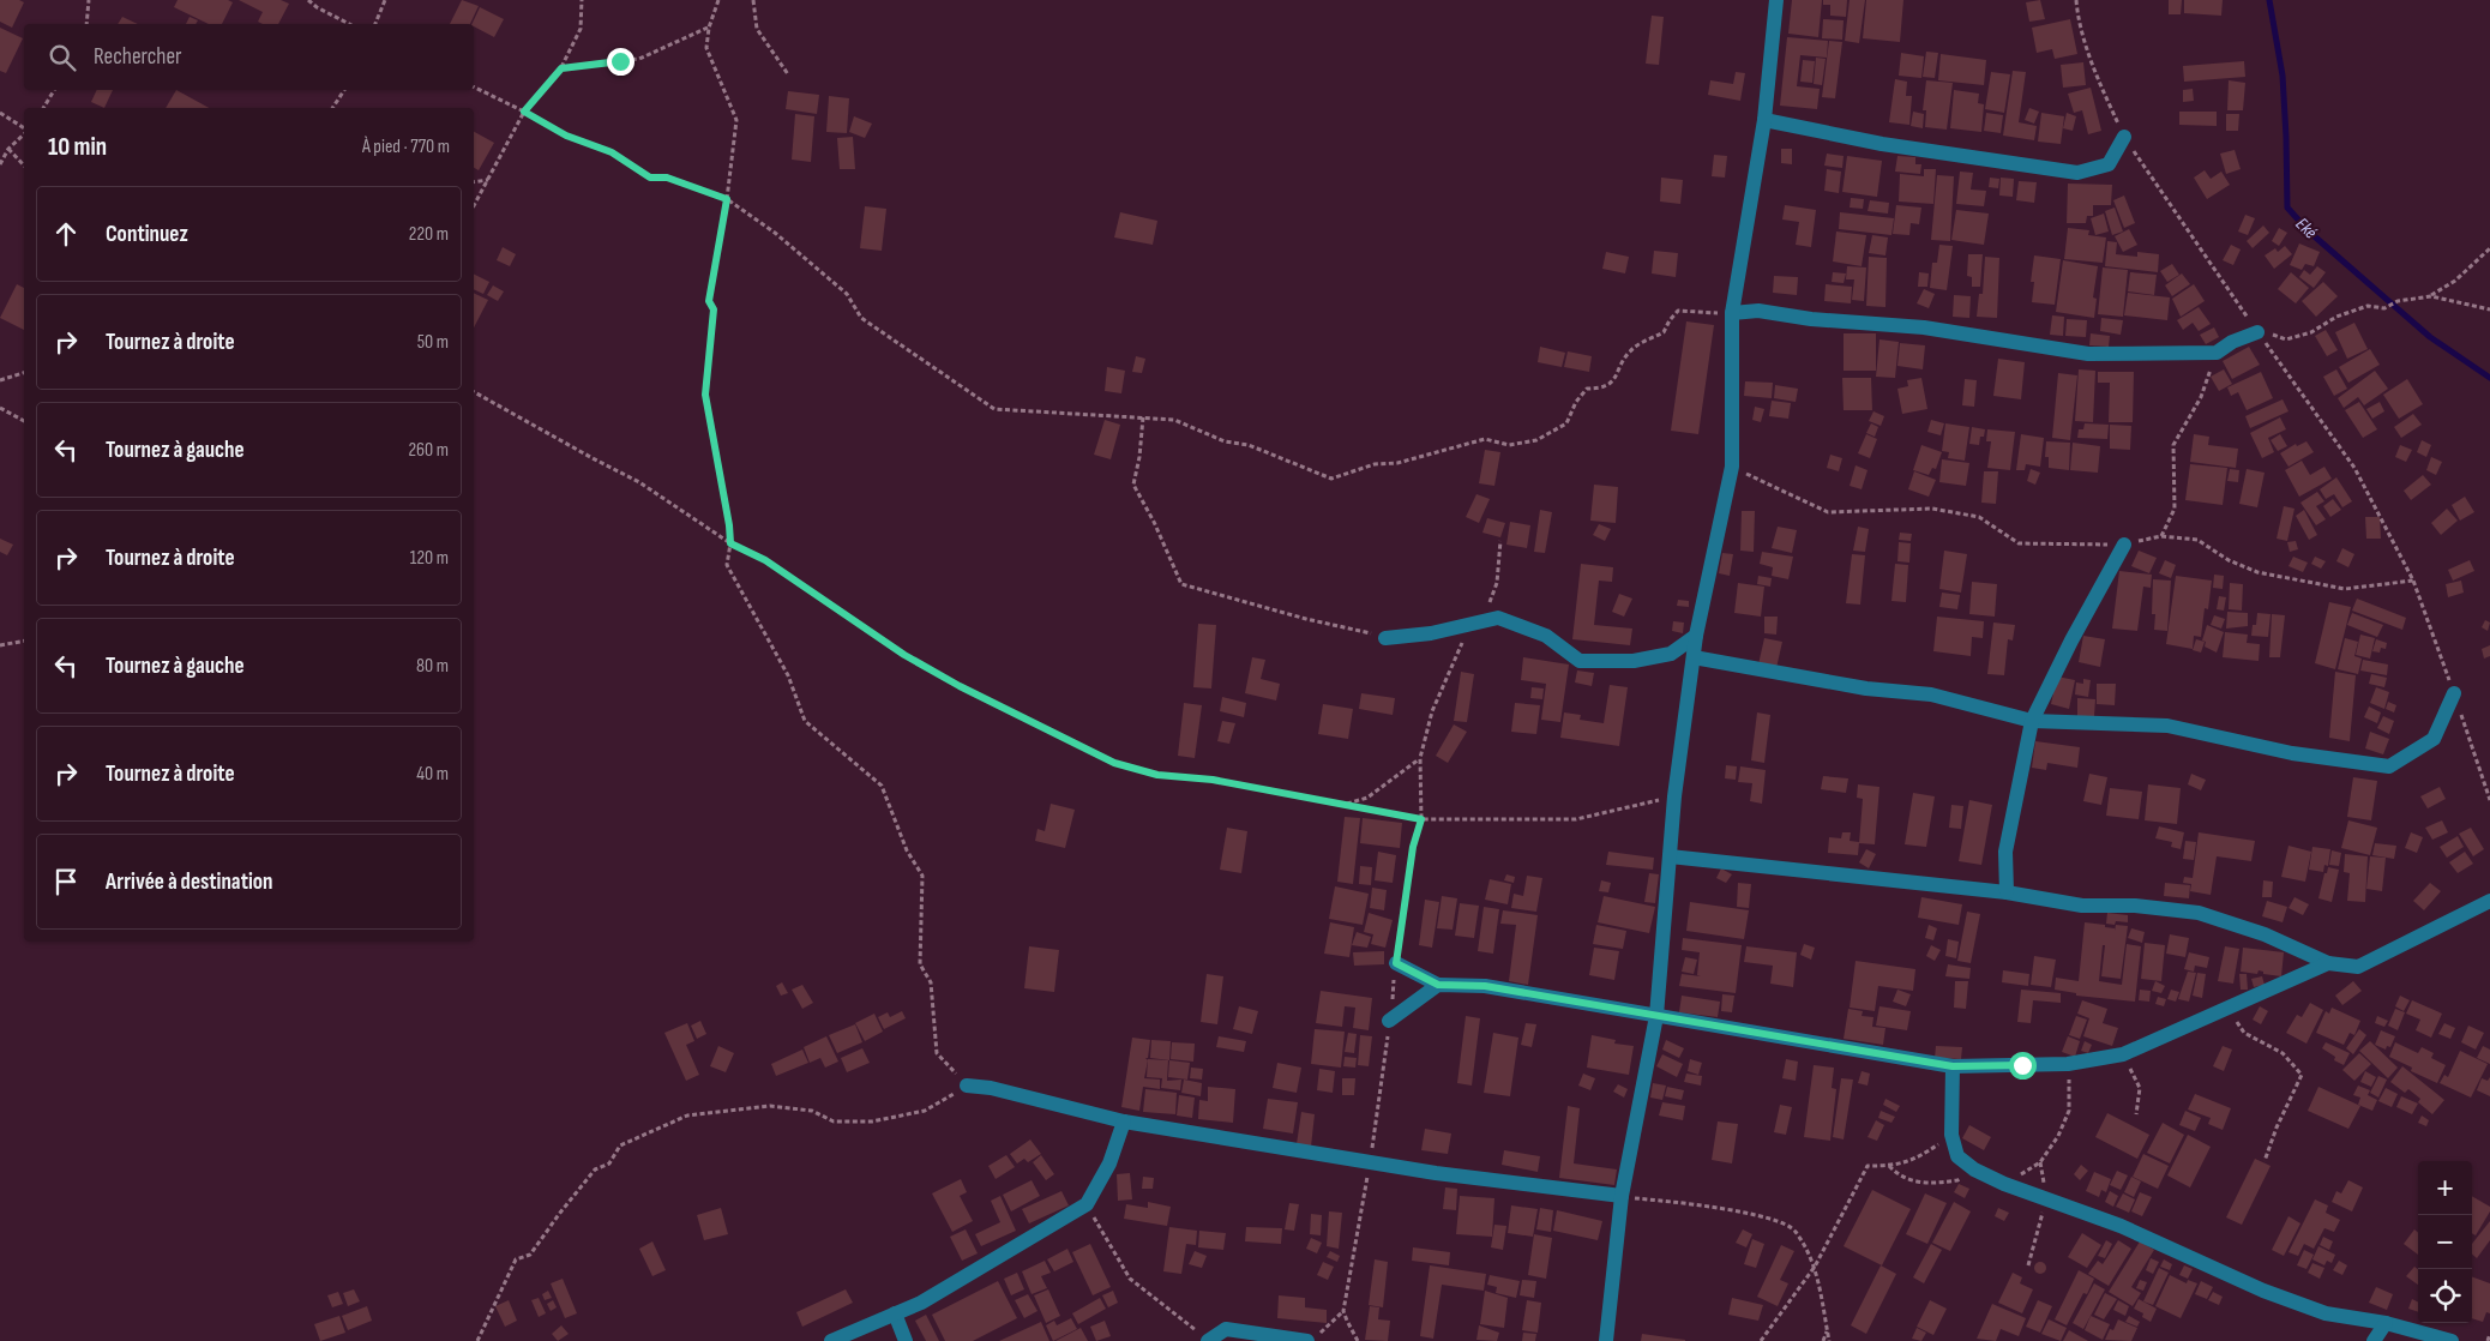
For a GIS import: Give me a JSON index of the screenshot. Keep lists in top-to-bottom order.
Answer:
{
  "water": ["Eké"],
  "page": {
    "search": "Rechercher",
    "heading": ["10 min", "À pied · 770 m"],
    "list": [
      ["Continuez", "220 m"],
      ["Tournez à droite", "50 m"],
      ["Tournez à gauche", "260 m"],
      ["Tournez à droite", "120 m"],
      ["Tournez à gauche", "80 m"],
      ["Tournez à droite", "40 m"],
      "Arrivée à destination"
    ],
    "map_buttons": ["+", "−"]
  }
}
